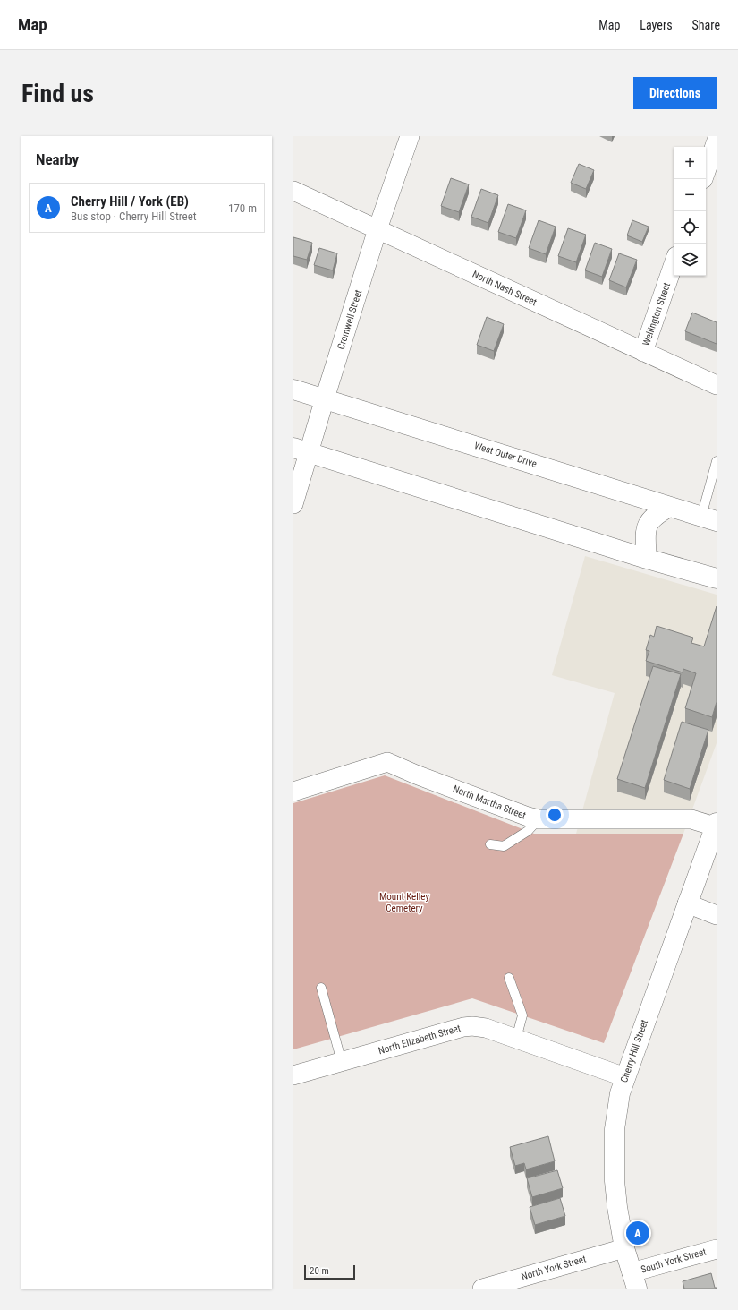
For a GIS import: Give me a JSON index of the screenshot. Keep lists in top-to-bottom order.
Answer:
{
  "streets": {
    "main road": ["West Outer Drive", "Cherry Hill Street"],
    "street": [
      "North Nash Street",
      "Wellington Street",
      "Cromwell Street",
      "North Martha Street",
      "North Elizabeth Street",
      "South York Street",
      "North York Street"
    ]
  },
  "crossings": [
    ["North Nash Street", "Wellington Street"],
    ["North Nash Street", "Cromwell Street"],
    ["Cromwell Street", "West Outer Drive"],
    ["North Martha Street", "Cherry Hill Street"],
    ["North Elizabeth Street", "Cherry Hill Street"],
    ["Cherry Hill Street", "South York Street"],
    ["Cherry Hill Street", "North York Street"]
  ],
  "parks": ["Mount Kelley Cemetery"],
  "scale_bar": "20 m",
  "page": {
    "header": "Map",
    "nav": ["Map", "Layers", "Share"],
    "buttons": "Directions",
    "title": "Find us",
    "heading": "Nearby",
    "map_buttons": ["+", "−"],
    "list": [
      {
        "mark": "A",
        "name": "Cherry Hill / York (EB)",
        "note": "Bus stop · Cherry Hill Street",
        "value": "170 m"
      }
    ],
    "pins": "A",
    "scale": "20 m"
  }
}
